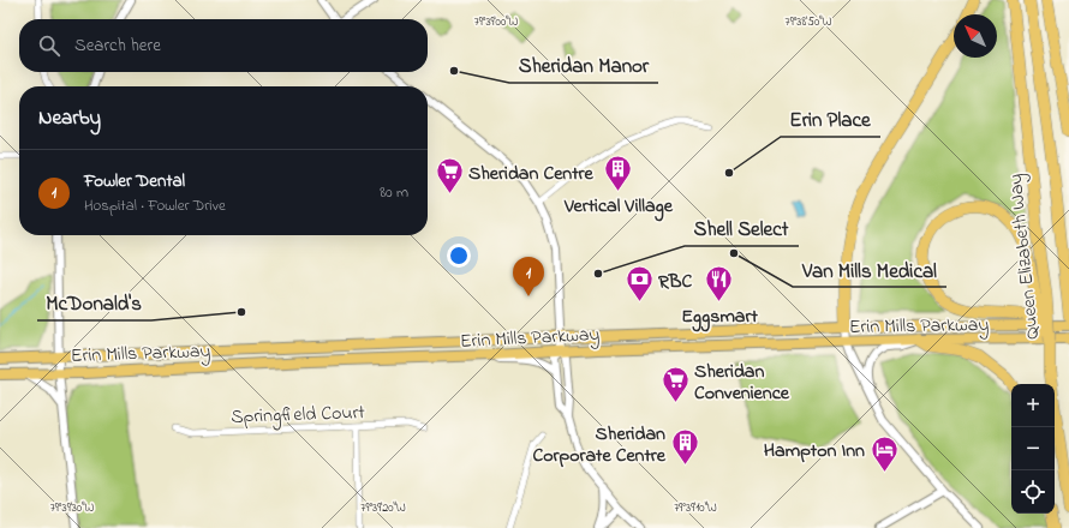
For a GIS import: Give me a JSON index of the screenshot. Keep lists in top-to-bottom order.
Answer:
{
  "streets": {
    "highway": ["Queen Elizabeth Way"],
    "main road": ["Erin Mills Parkway"],
    "street": ["Springfield Court"]
  },
  "places": {
    "other": [
      "Sheridan Manor",
      "Erin Place",
      "Van Mills Medical",
      "Shell Select",
      "McDonald's"
    ],
    "building": ["Vertical Village", "Sheridan Corporate Centre"],
    "supermarket": ["Sheridan Centre", "Sheridan Convenience"],
    "restaurant": ["Eggsmart"],
    "bank": ["RBC"],
    "hotel": ["Hampton Inn"]
  },
  "north": "top left",
  "page": {
    "search": "Search here",
    "heading": "Nearby",
    "list": [
      {
        "mark": "1",
        "name": "Fowler Dental",
        "note": "Hospital · Fowler Drive",
        "value": "80 m"
      }
    ],
    "pins": "1",
    "map_buttons": ["+", "−"]
  },
  "coordinates": [
    "79°39'00\"W",
    "79°38'50\"W",
    "79°39'30\"W",
    "79°39'20\"W",
    "79°39'10\"W"
  ]
}
